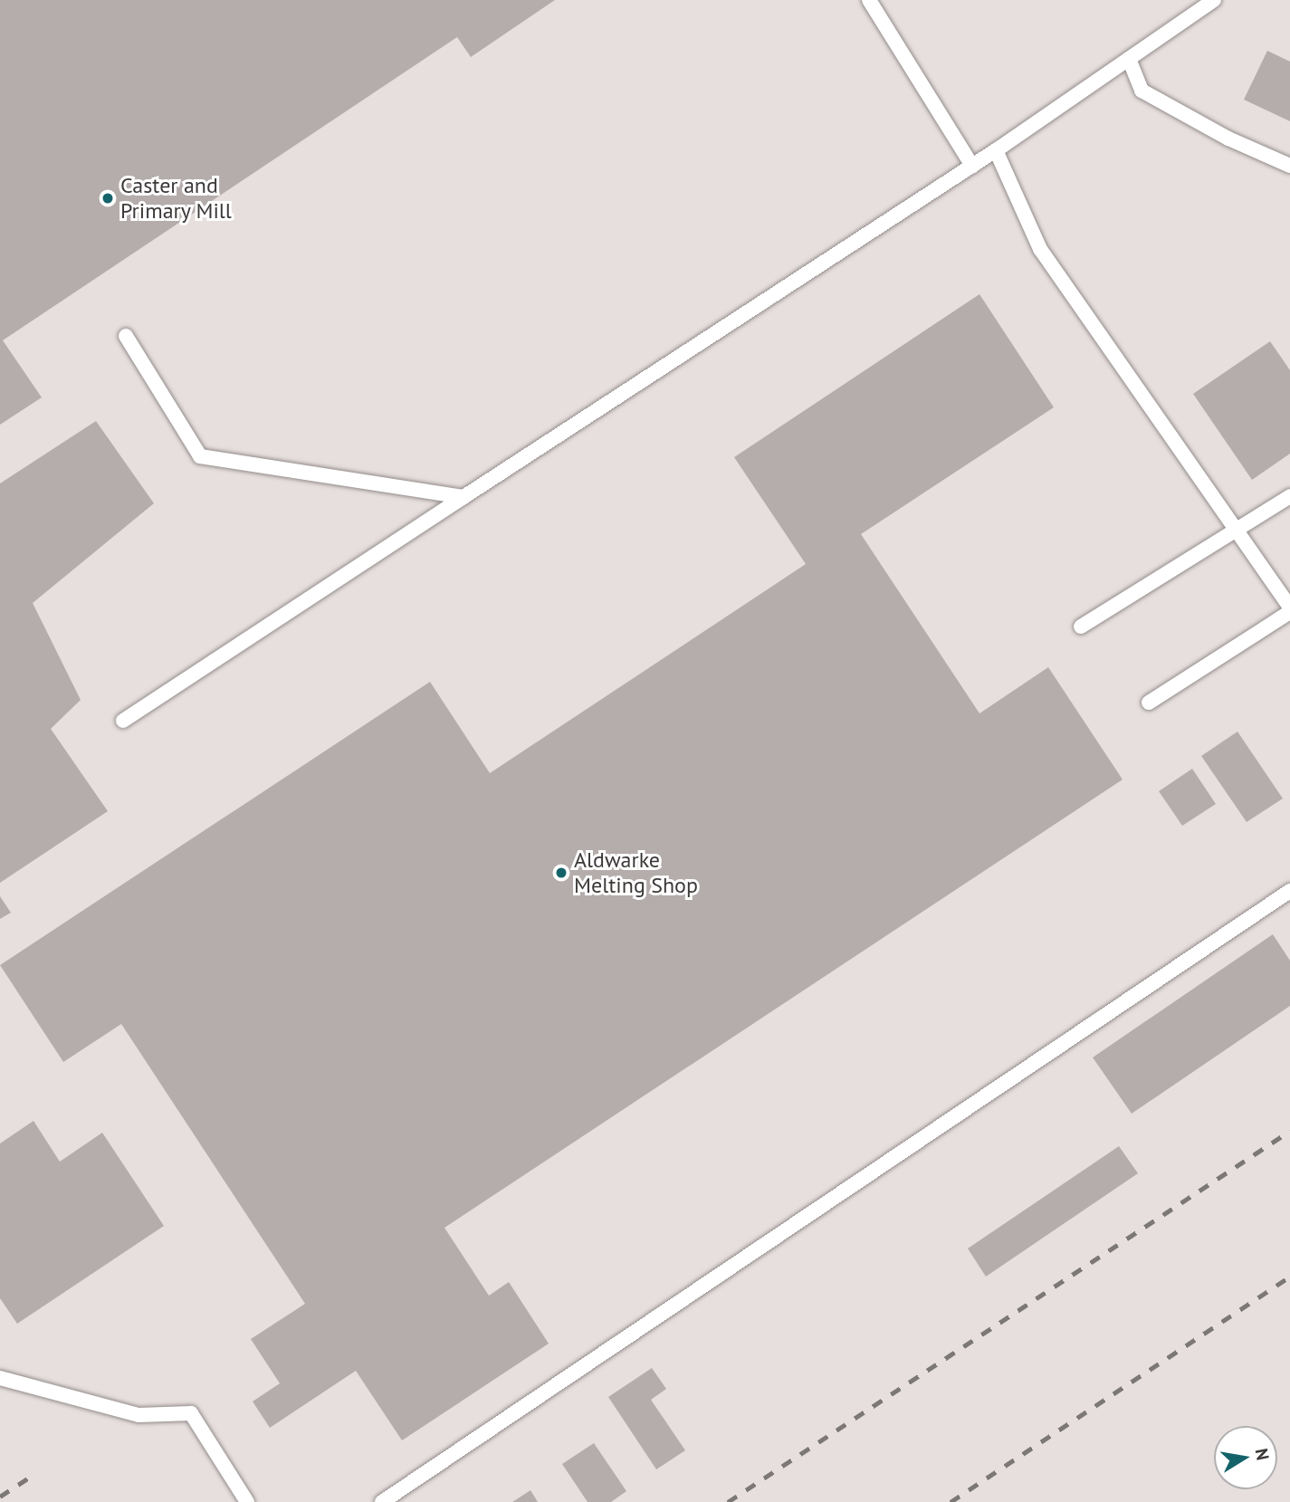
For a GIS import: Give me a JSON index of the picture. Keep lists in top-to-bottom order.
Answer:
{
  "places": ["Caster and Primary Mill", "Aldwarke Melting Shop"],
  "north": "right"
}
